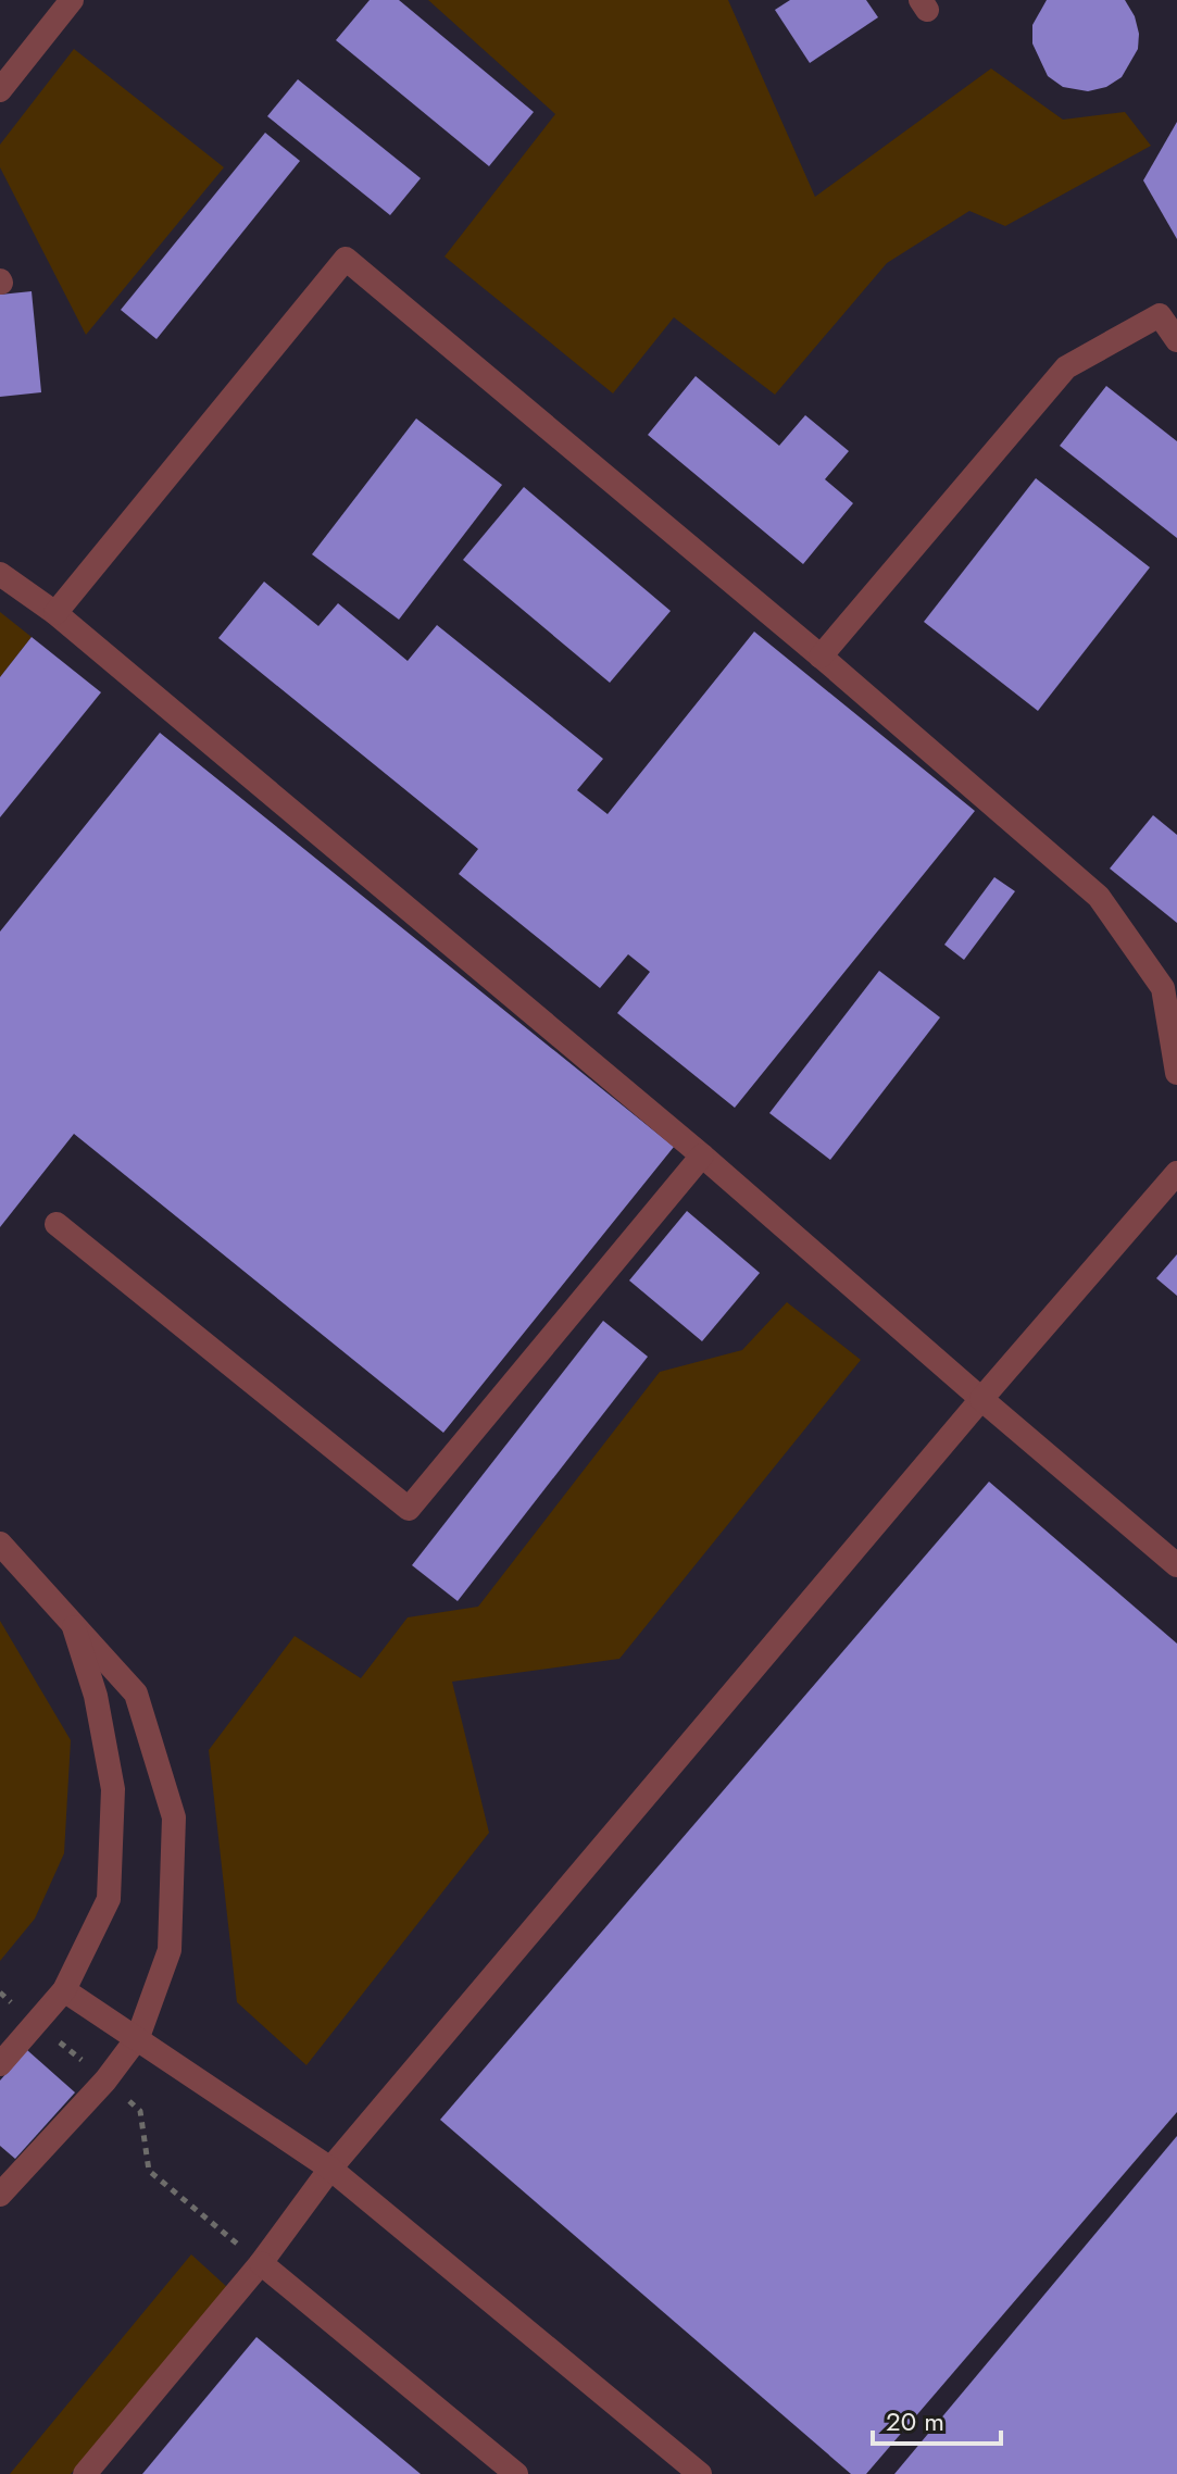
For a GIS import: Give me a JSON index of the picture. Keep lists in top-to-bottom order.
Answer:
{
  "scale_bar": "20 m"
}
